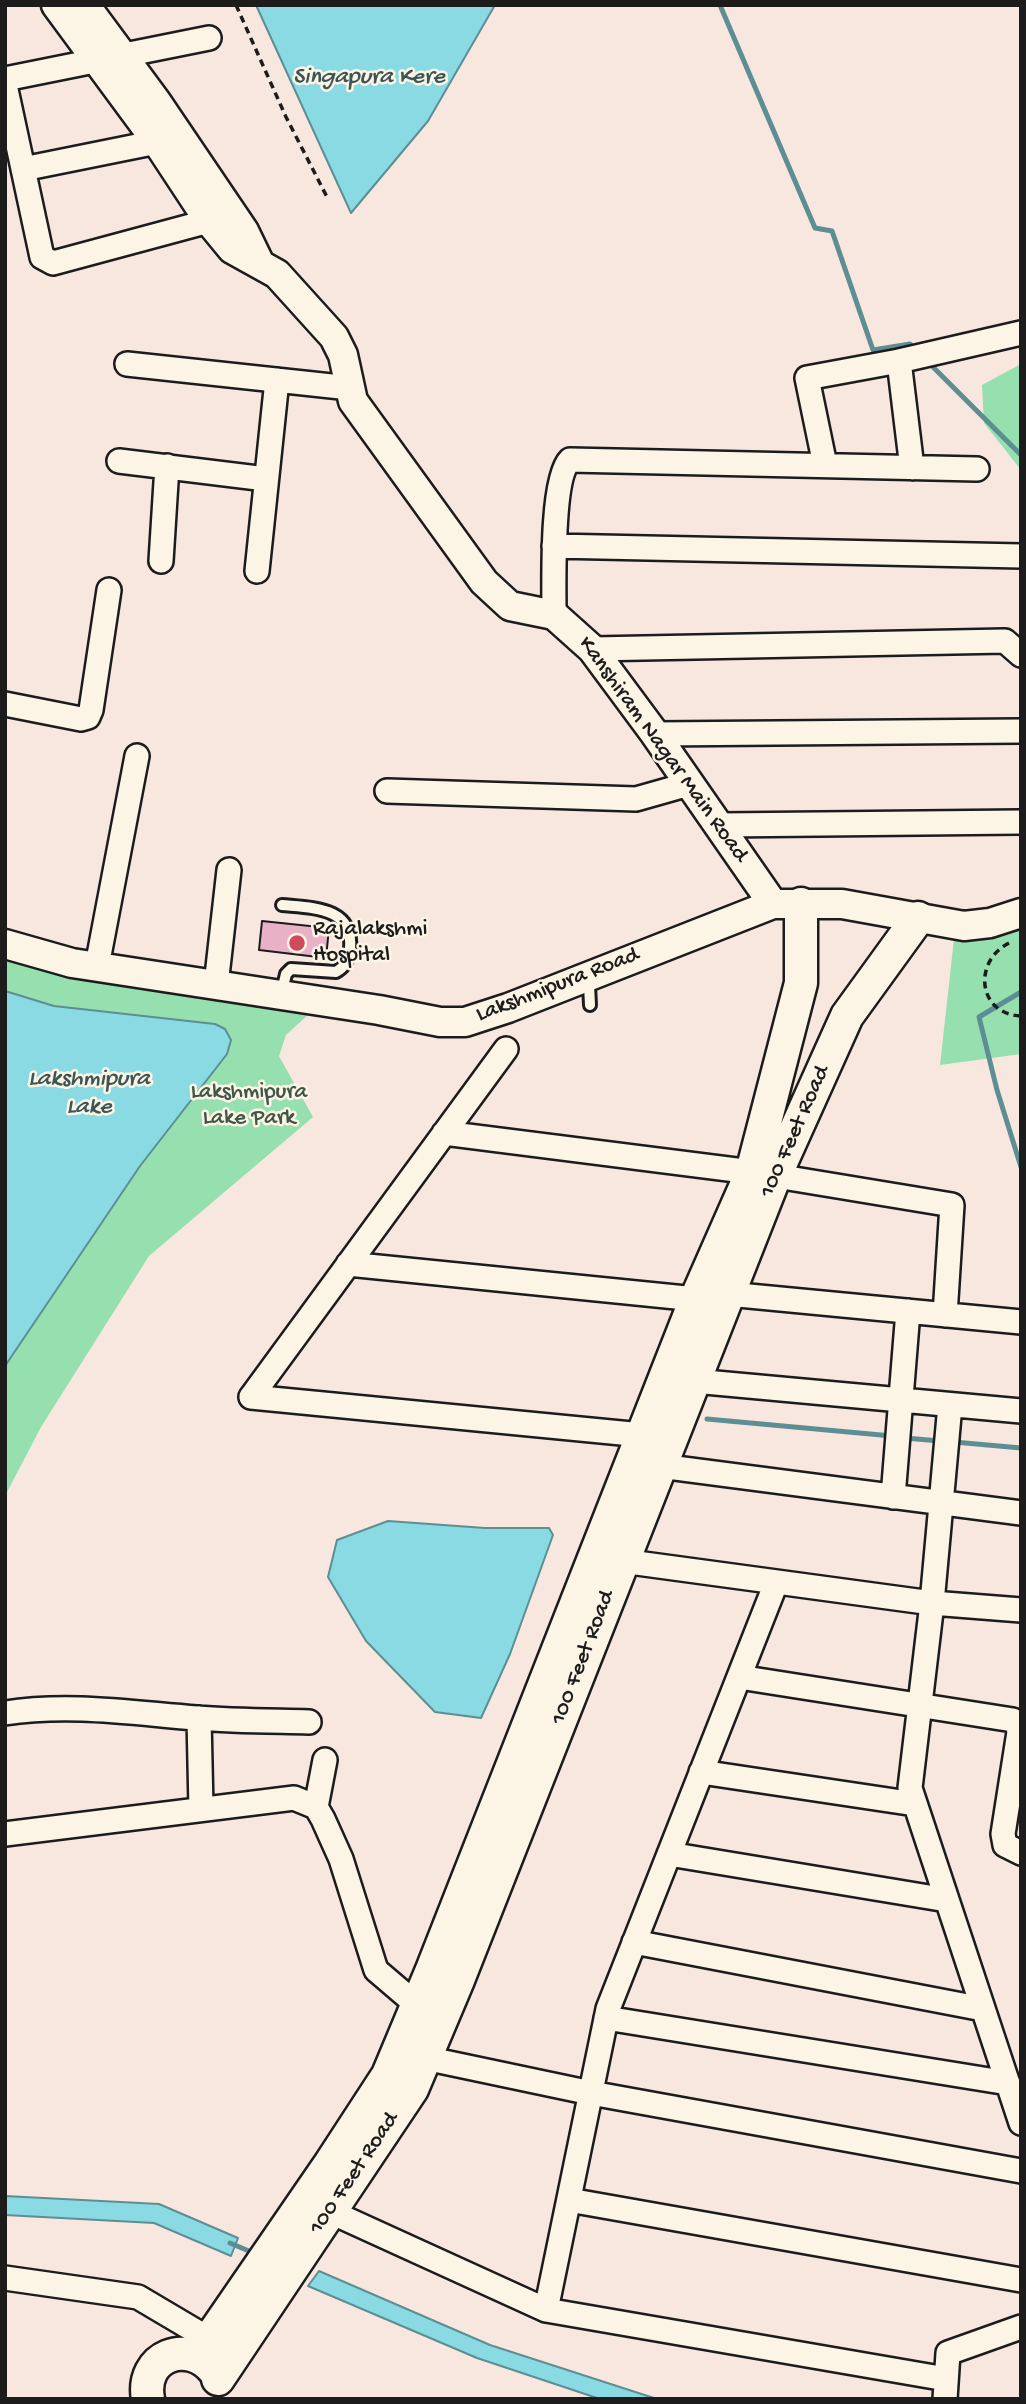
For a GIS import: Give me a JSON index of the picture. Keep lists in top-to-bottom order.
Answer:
{
  "streets": {
    "main road": ["100 Feet Road"],
    "street": ["Kanshiram Nagar Main Road", "Lakshmipura Road"]
  },
  "crossings": [
    ["Kanshiram Nagar Main Road", "Lakshmipura Road"],
    ["Kanshiram Nagar Main Road", "100 Feet Road"],
    ["Lakshmipura Road", "100 Feet Road"]
  ],
  "water": ["Singapura Kere", "Lakshmipura Lake"],
  "parks": ["Lakshmipura Lake Park"],
  "places": ["Rajalakshmi Hospital"]
}
